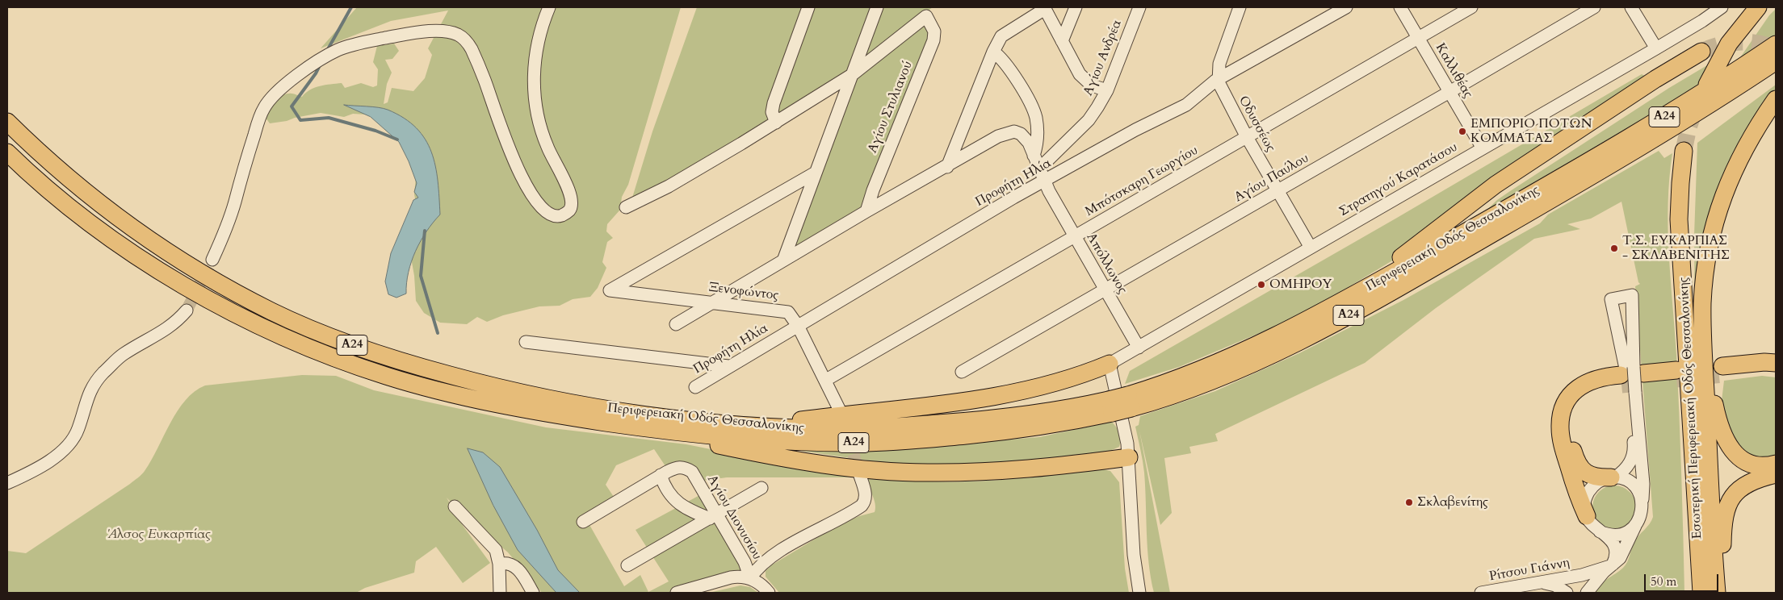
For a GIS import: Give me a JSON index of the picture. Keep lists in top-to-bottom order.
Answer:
{
  "streets": {
    "highway": ["Α24", "Περιφερειακή Οδός Θεσσαλονίκης", "Εσωτερική Περιφερειακή Οδός Θεσσαλονίκης"],
    "street": [
      "Αγίου Ανδρέα",
      "Καλλιθέας",
      "Αγίου Στυλιανού",
      "Οδυσσέως",
      "Αγίου Παύλου",
      "Στρατηγού Καρατάσου",
      "Μπότσκαρη Γεωργίου",
      "Προφήτη Ηλία",
      "Απόλλωνος",
      "Ξενοφώντος",
      "Αγίου Διονυσίου",
      "Ρίτσου Γιάννη"
    ]
  },
  "crossings": [
    ["Αγίου Ανδρέα", "Απόλλωνος"],
    ["Καλλιθέας", "Αγίου Παύλου"],
    ["Καλλιθέας", "Στρατηγού Καρατάσου"],
    ["Καλλιθέας", "Μπότσκαρη Γεωργίου"],
    ["Οδυσσέως", "Αγίου Παύλου"],
    ["Οδυσσέως", "Στρατηγού Καρατάσου"],
    ["Οδυσσέως", "Μπότσκαρη Γεωργίου"],
    ["Οδυσσέως", "Προφήτη Ηλία"],
    ["Αγίου Παύλου", "Απόλλωνος"],
    ["Στρατηγού Καρατάσου", "Απόλλωνος"],
    ["Μπότσκαρη Γεωργίου", "Απόλλωνος"],
    ["Μπότσκαρη Γεωργίου", "Ξενοφώντος"],
    ["Προφήτη Ηλία", "Απόλλωνος"],
    ["Προφήτη Ηλία", "Ξενοφώντος"]
  ],
  "parks": ["Άλσος Ευκαρπίας"],
  "places": [
    "ΕΜΠΟΡΙΟ ΠΟΤΩΝ ΚΟΜΜΑΤΑΣ",
    "Τ.Σ. ΕΥΚΑΡΠΙΑΣ - ΣΚΛΑΒΕΝΙΤΗΣ",
    "ΟΜΗΡΟΥ",
    "Σκλαβενίτης"
  ],
  "scale_bar": "50 m"
}
